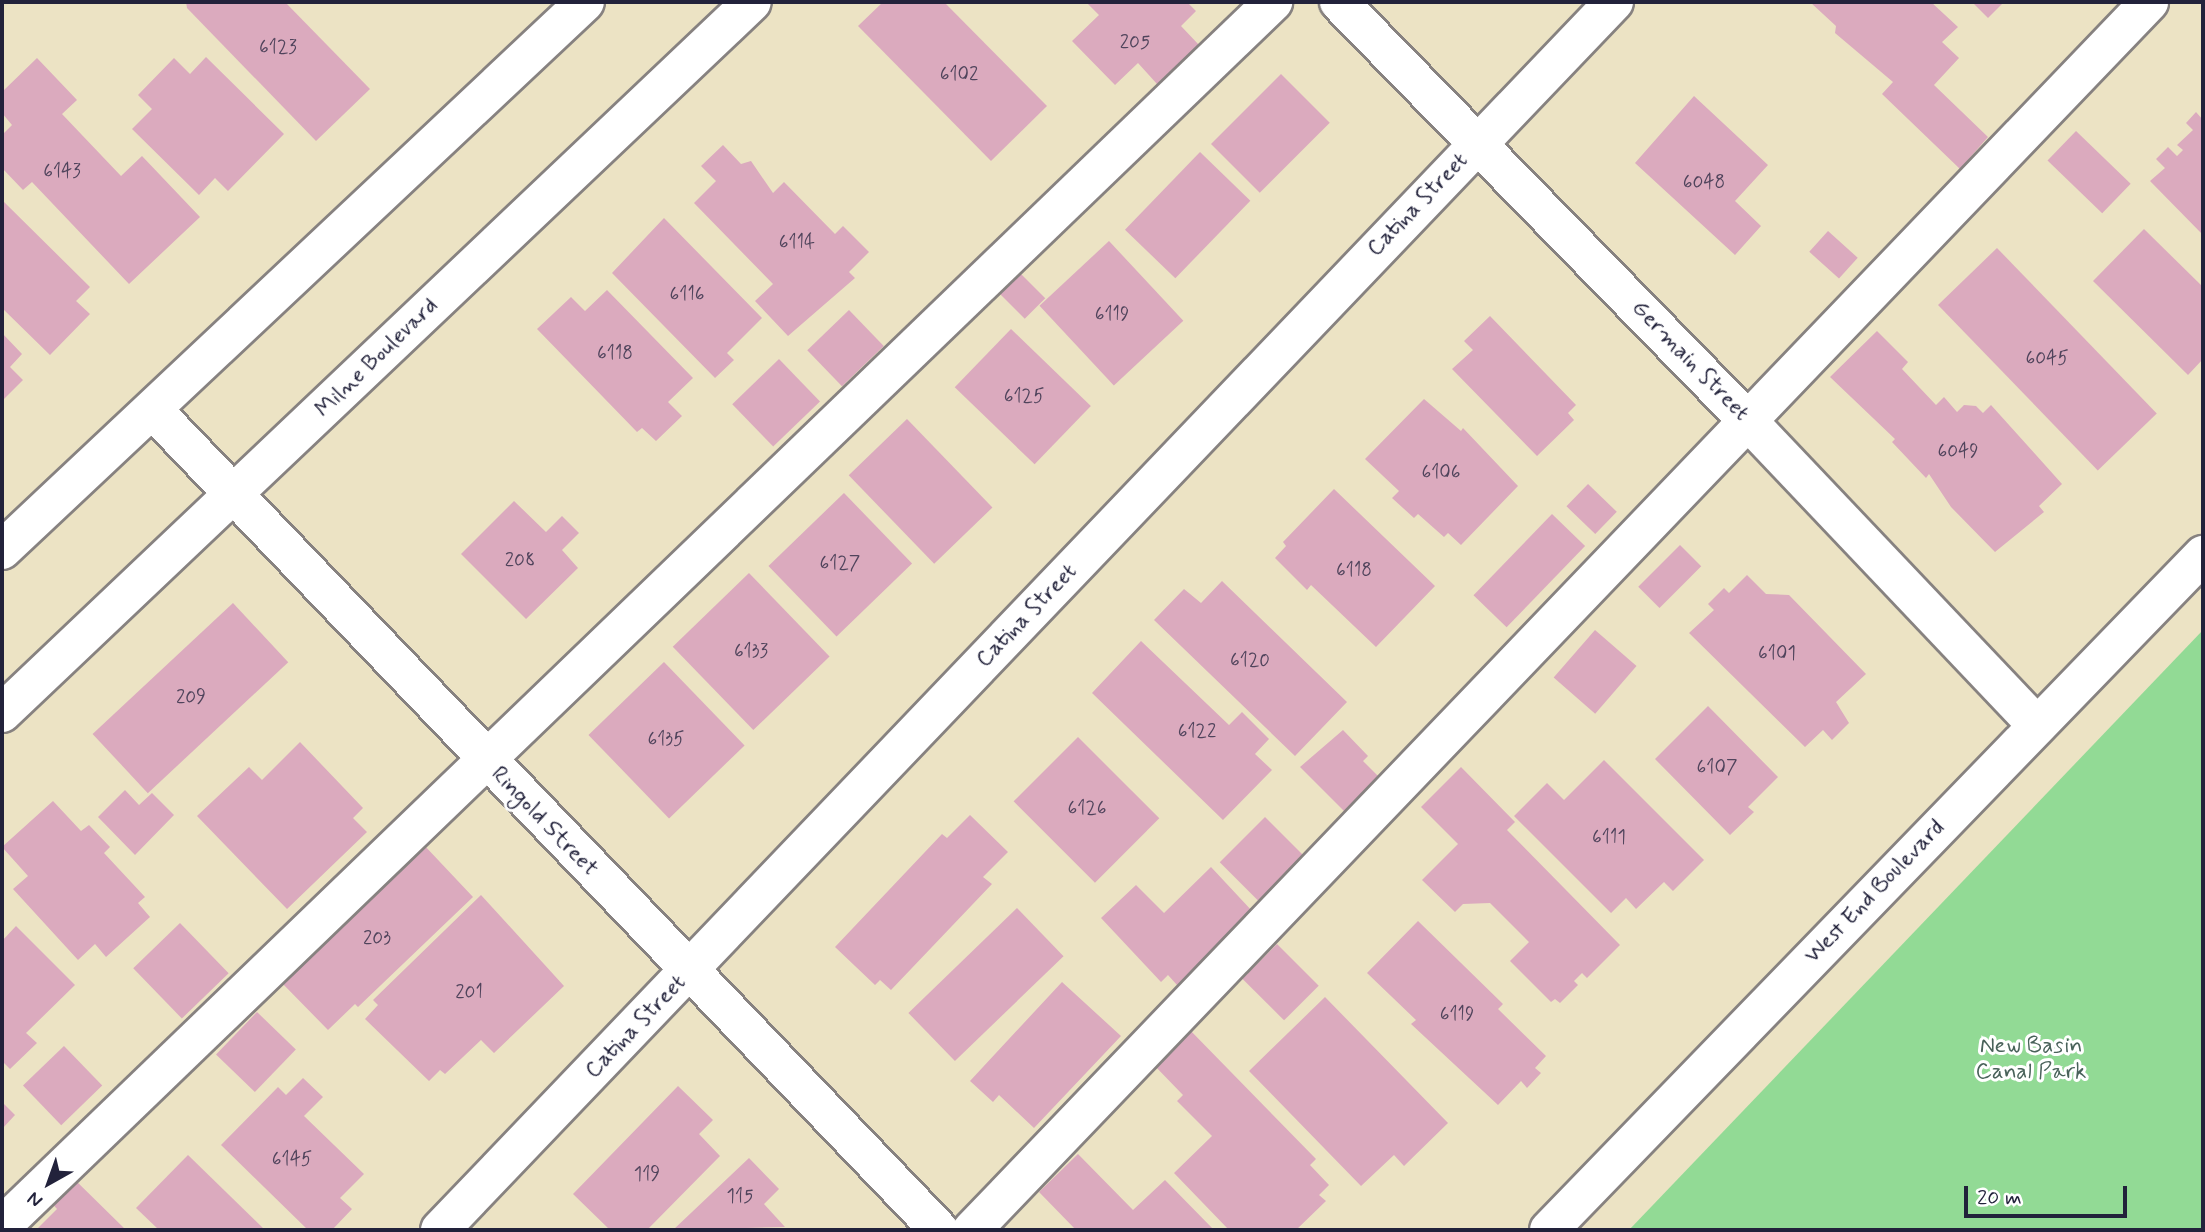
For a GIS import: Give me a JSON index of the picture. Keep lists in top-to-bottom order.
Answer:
{
  "streets": {
    "street": [
      "Catina Street",
      "Milne Boulevard",
      "Germain Street",
      "Ringold Street",
      "West End Boulevard"
    ]
  },
  "crossings": [
    ["Catina Street", "Germain Street"],
    ["Catina Street", "Ringold Street"],
    ["Milne Boulevard", "Ringold Street"],
    ["Germain Street", "West End Boulevard"]
  ],
  "parks": ["New Basin Canal Park"],
  "house_numbers": [
    "205",
    "6123",
    "6102",
    "6143",
    "6048",
    "6114",
    "6116",
    "6119",
    "6118",
    "6045",
    "6125",
    "6049",
    "6106",
    "208",
    "6127",
    "6118",
    "6133",
    "6101",
    "6120",
    "209",
    "6122",
    "6135",
    "6107",
    "6126",
    "6111",
    "203",
    "201",
    "6119",
    "6145",
    "119",
    "115"
  ],
  "scale_bar": "20 m",
  "north": "bottom left"
}
